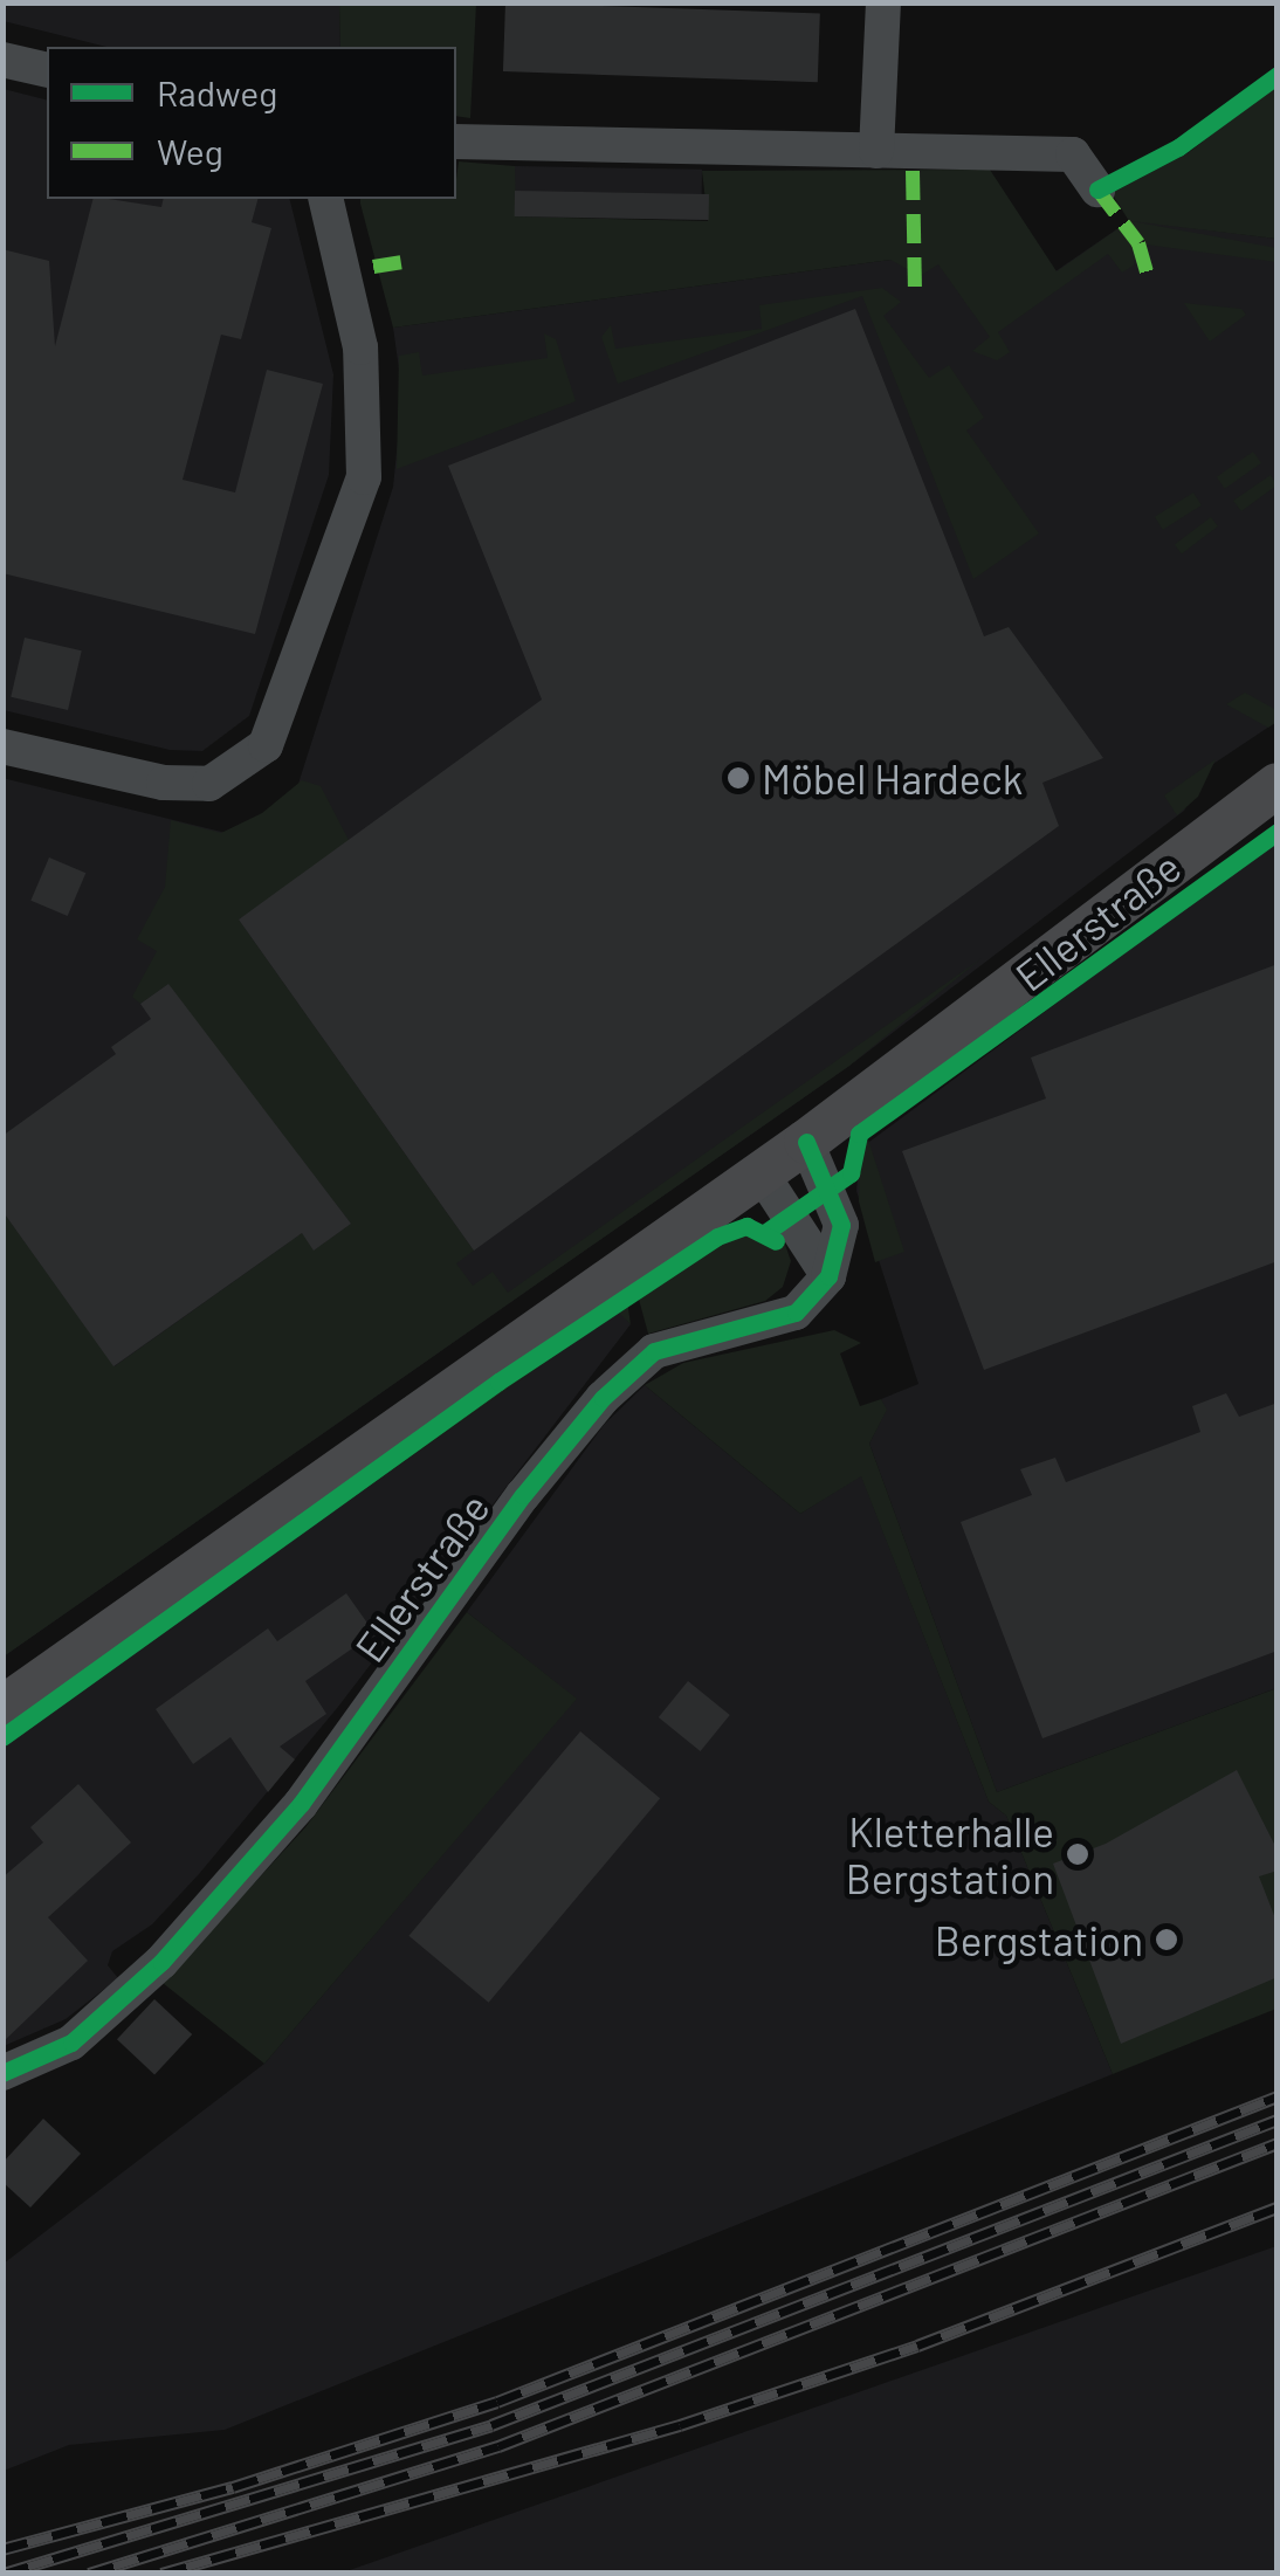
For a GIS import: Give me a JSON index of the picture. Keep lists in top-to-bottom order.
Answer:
{
  "streets": {
    "main road": ["Ellerstraße"]
  },
  "places": ["Möbel Hardeck", "Kletterhalle Bergstation", "Bergstation"],
  "legend": ["Radweg", "Weg"]
}
